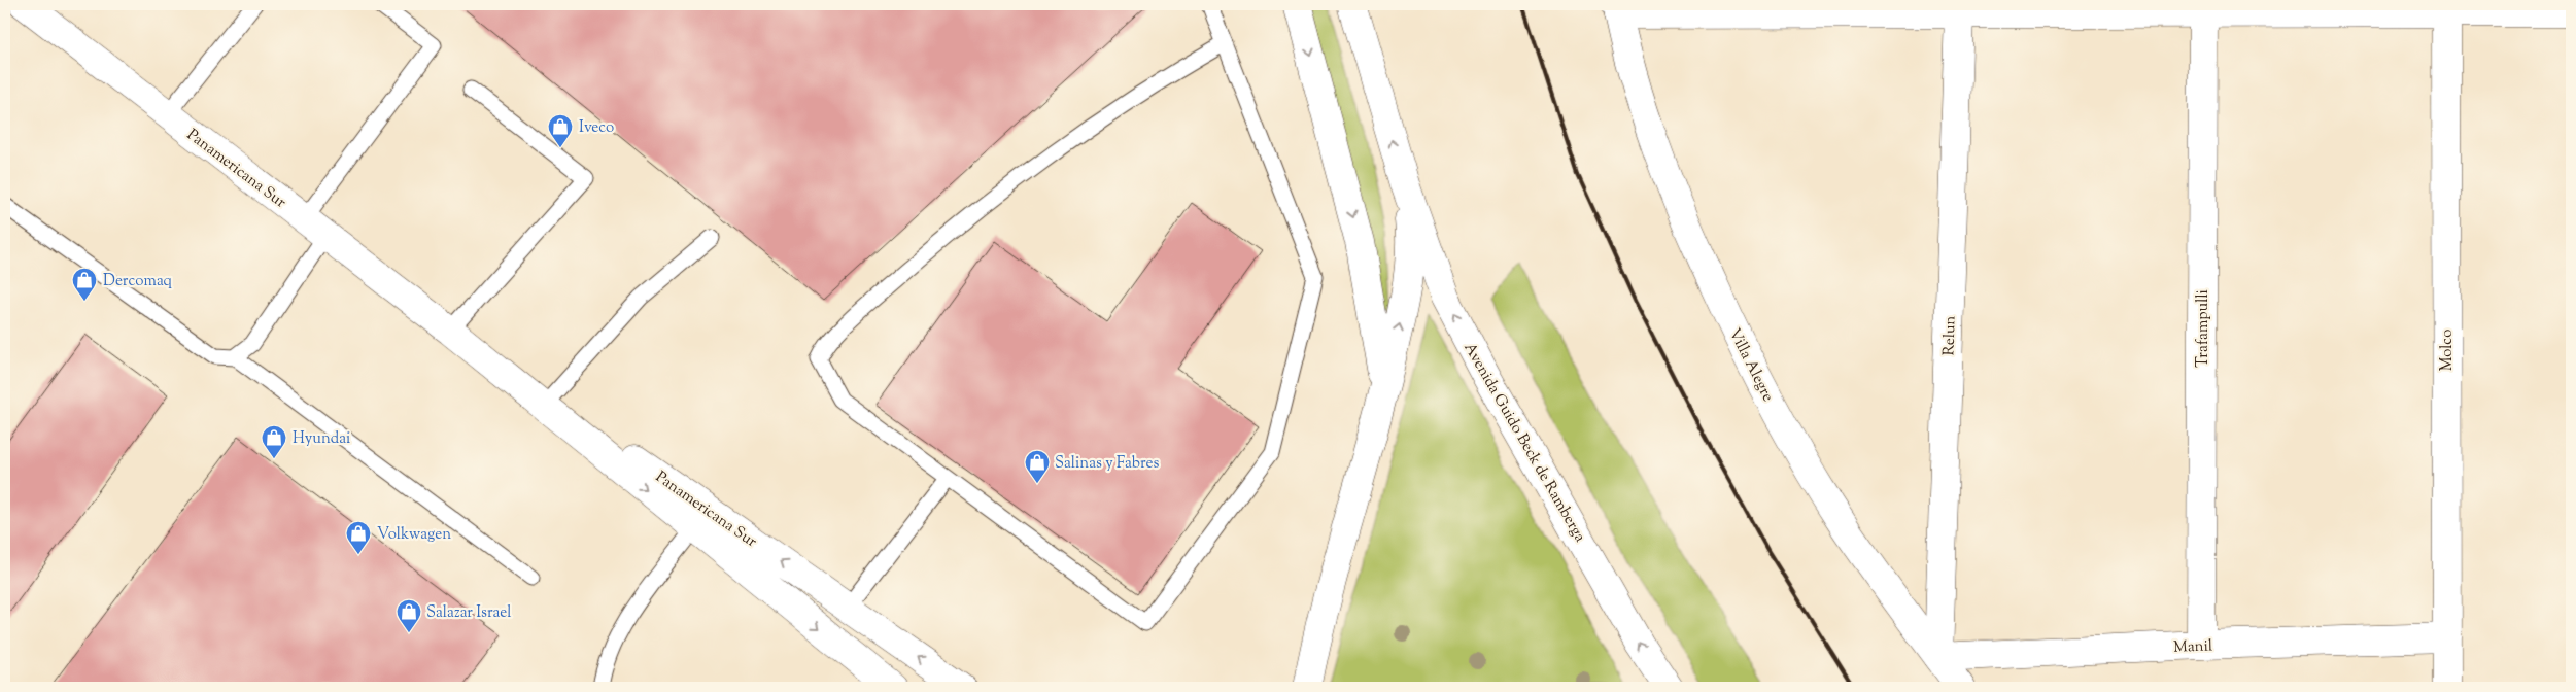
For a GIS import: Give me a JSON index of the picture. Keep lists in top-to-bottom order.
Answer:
{
  "streets": {
    "main road": [
      "Panamericana Sur",
      "Trafampulli",
      "Relun",
      "Molco",
      "Villa Alegre",
      "Avenida Guido Beck de Ramberga",
      "Manil"
    ]
  },
  "crossings": [
    ["Trafampulli", "Manil"],
    ["Relun", "Villa Alegre"],
    ["Relun", "Manil"],
    ["Molco", "Manil"],
    ["Villa Alegre", "Manil"]
  ],
  "places": {
    "shop": [
      "Iveco",
      "Dercomaq",
      "Hyundai",
      "Salinas y Fabres",
      "Volkwagen",
      "Salazar Israel"
    ]
  }
}
